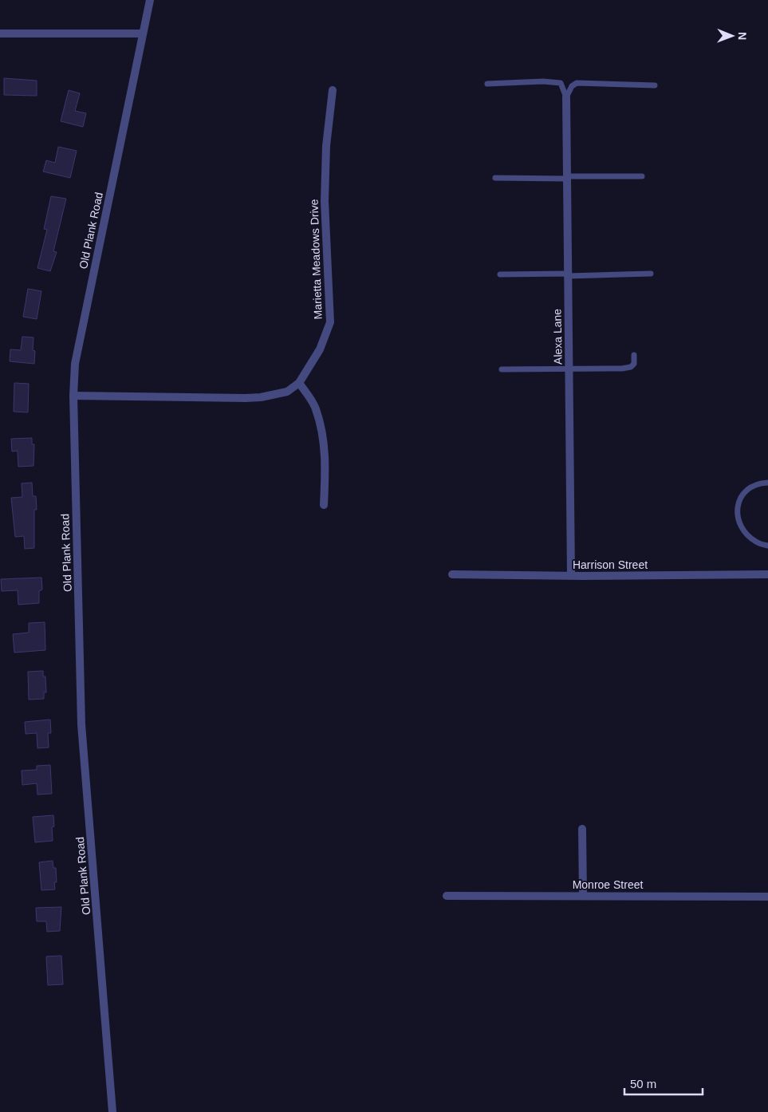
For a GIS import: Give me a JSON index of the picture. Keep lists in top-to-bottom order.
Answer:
{
  "streets": {
    "street": [
      "Old Plank Road",
      "Marietta Meadows Drive",
      "Alexa Lane",
      "Harrison Street",
      "Monroe Street"
    ]
  },
  "crossings": [
    ["Old Plank Road", "Marietta Meadows Drive"],
    ["Alexa Lane", "Harrison Street"]
  ],
  "scale_bar": "50 m",
  "north": "right"
}
